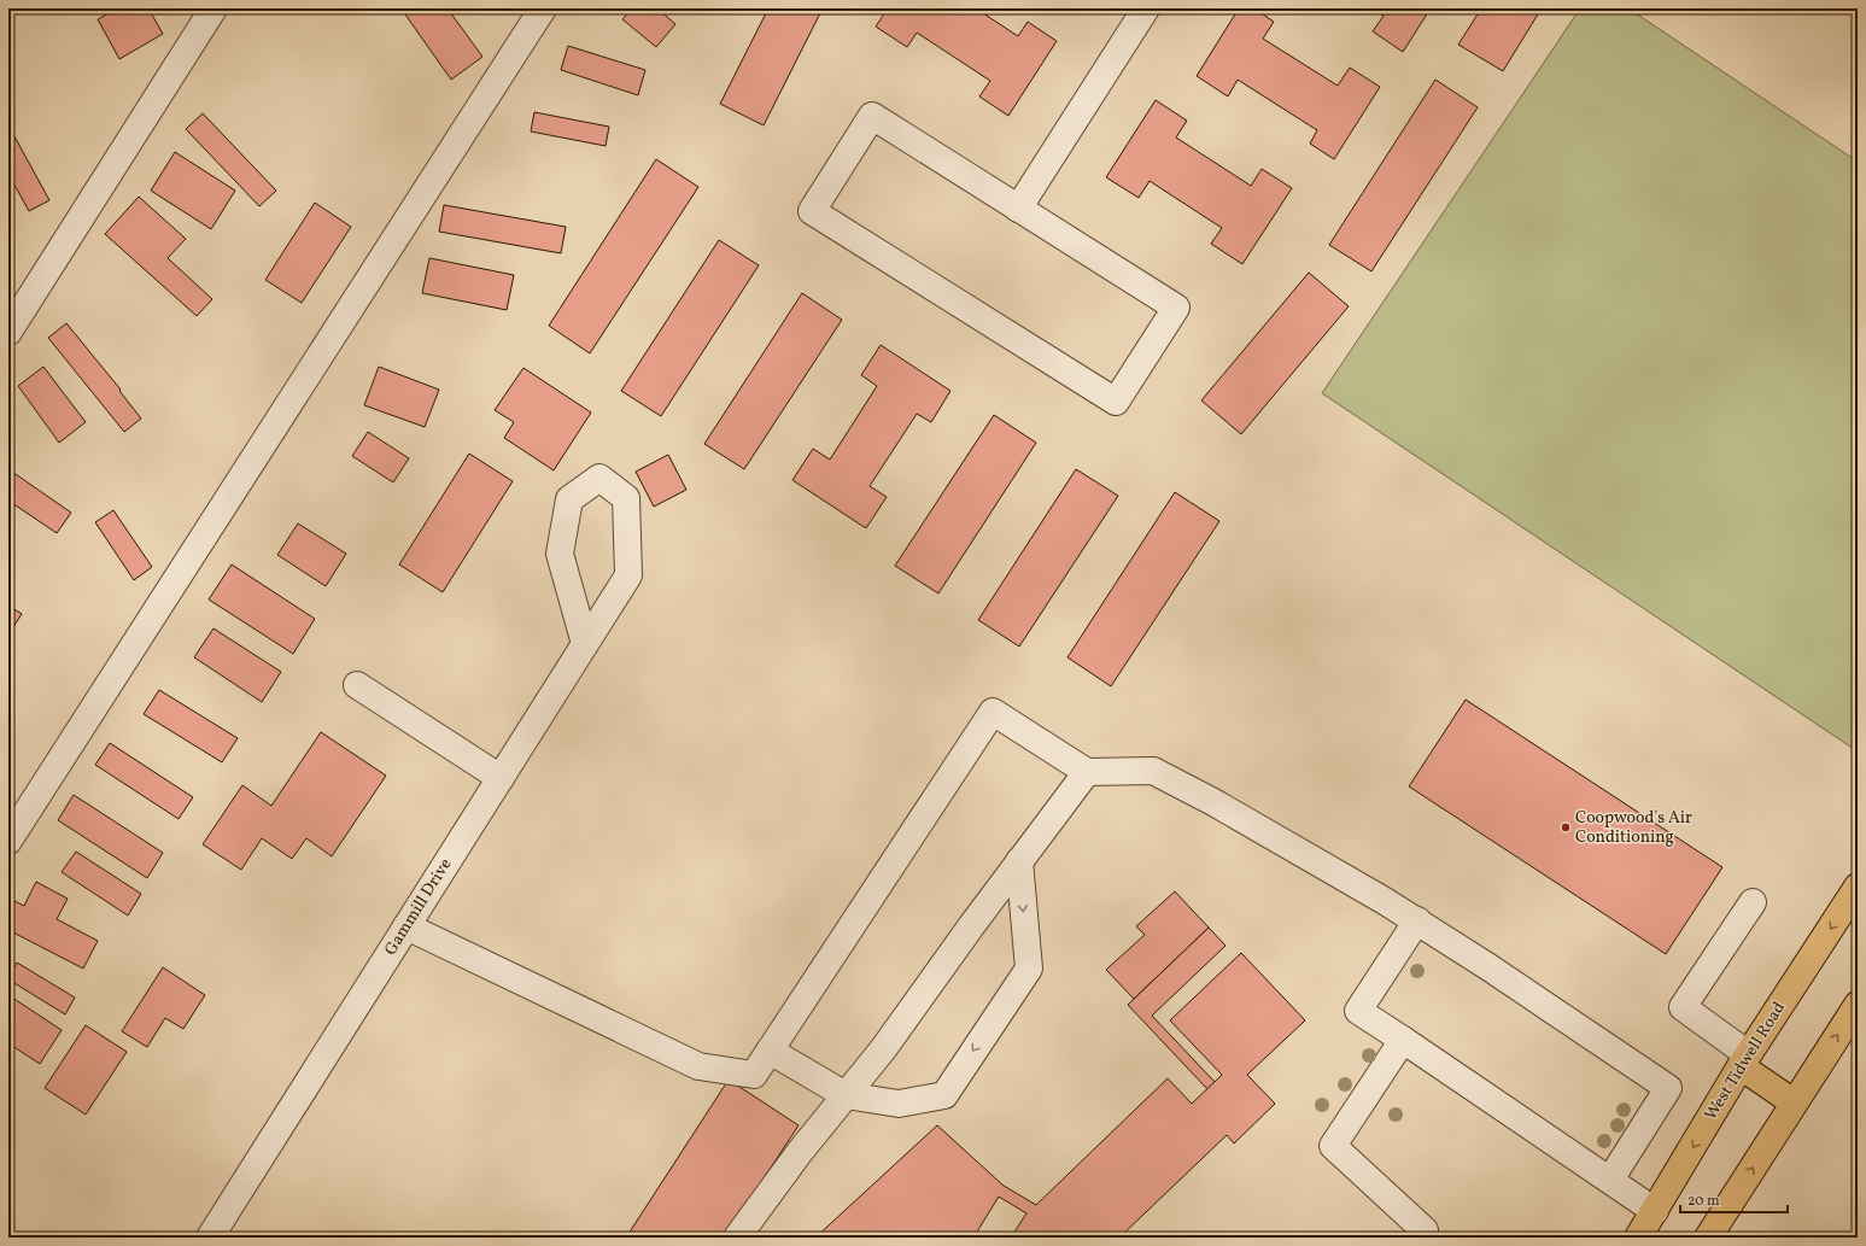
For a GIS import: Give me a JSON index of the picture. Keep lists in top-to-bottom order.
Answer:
{
  "streets": {
    "main road": ["West Tidwell Road"],
    "street": ["Gammill Drive"]
  },
  "places": ["Coopwood's Air Conditioning"],
  "scale_bar": "20 m"
}
